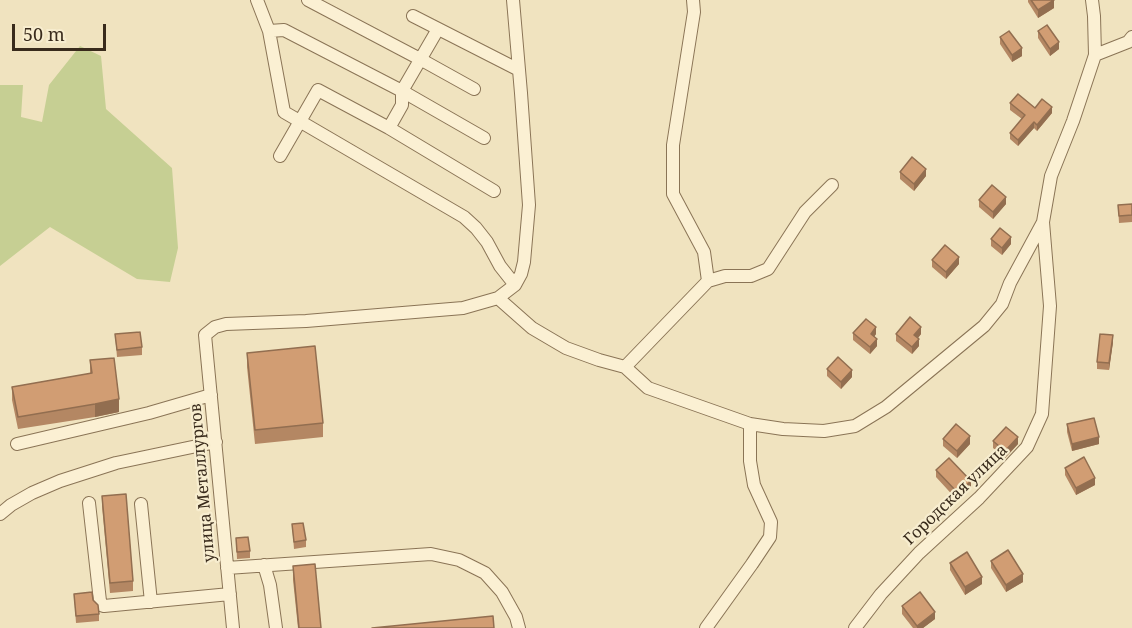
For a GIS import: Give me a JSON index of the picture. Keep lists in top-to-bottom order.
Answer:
{
  "streets": {
    "street": ["улица Металлургов", "Городская улица"]
  },
  "scale_bar": "50 m"
}
